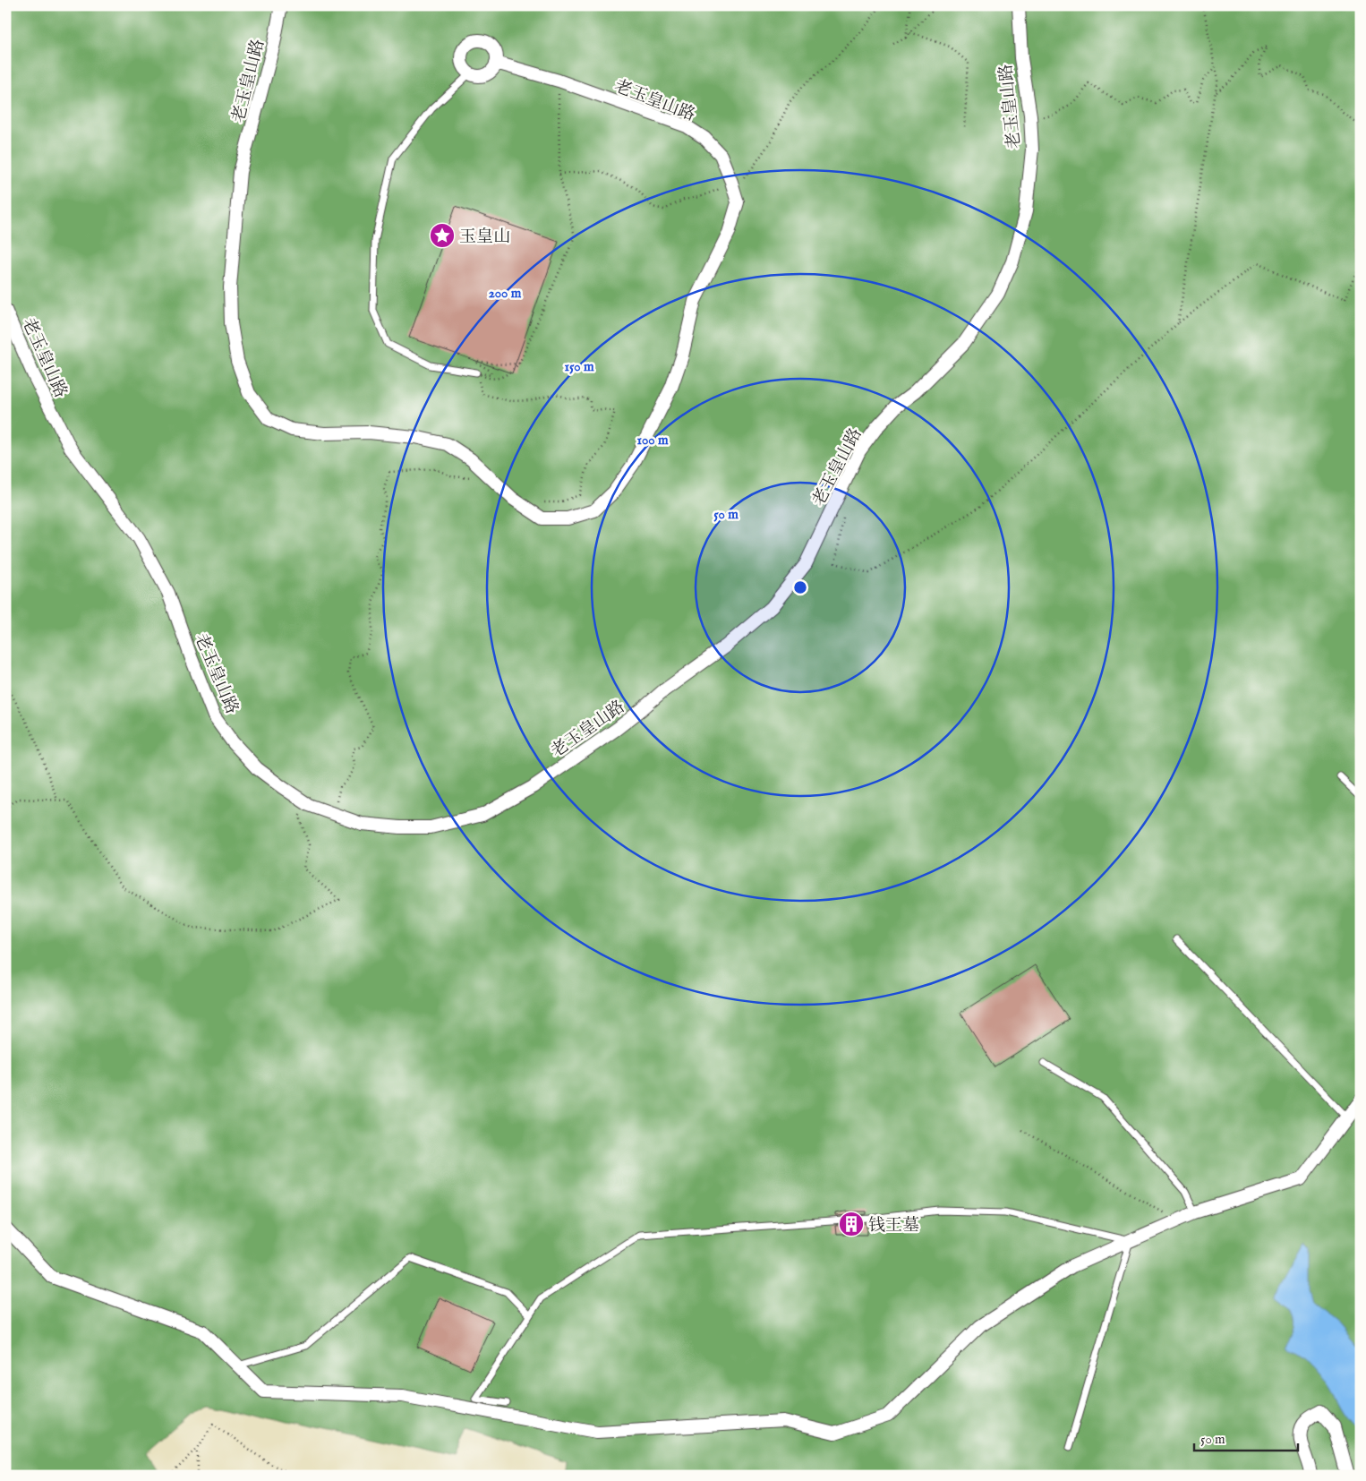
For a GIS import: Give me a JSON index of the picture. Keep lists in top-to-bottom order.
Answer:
{
  "streets": {
    "street": ["老玉皇山路"]
  },
  "places": {
    "place": ["玉皇山"],
    "building": ["钱王墓"]
  },
  "scale_bar": "50 m",
  "rings": [
    "200 m",
    "150 m",
    "100 m",
    "50 m"
  ]
}
